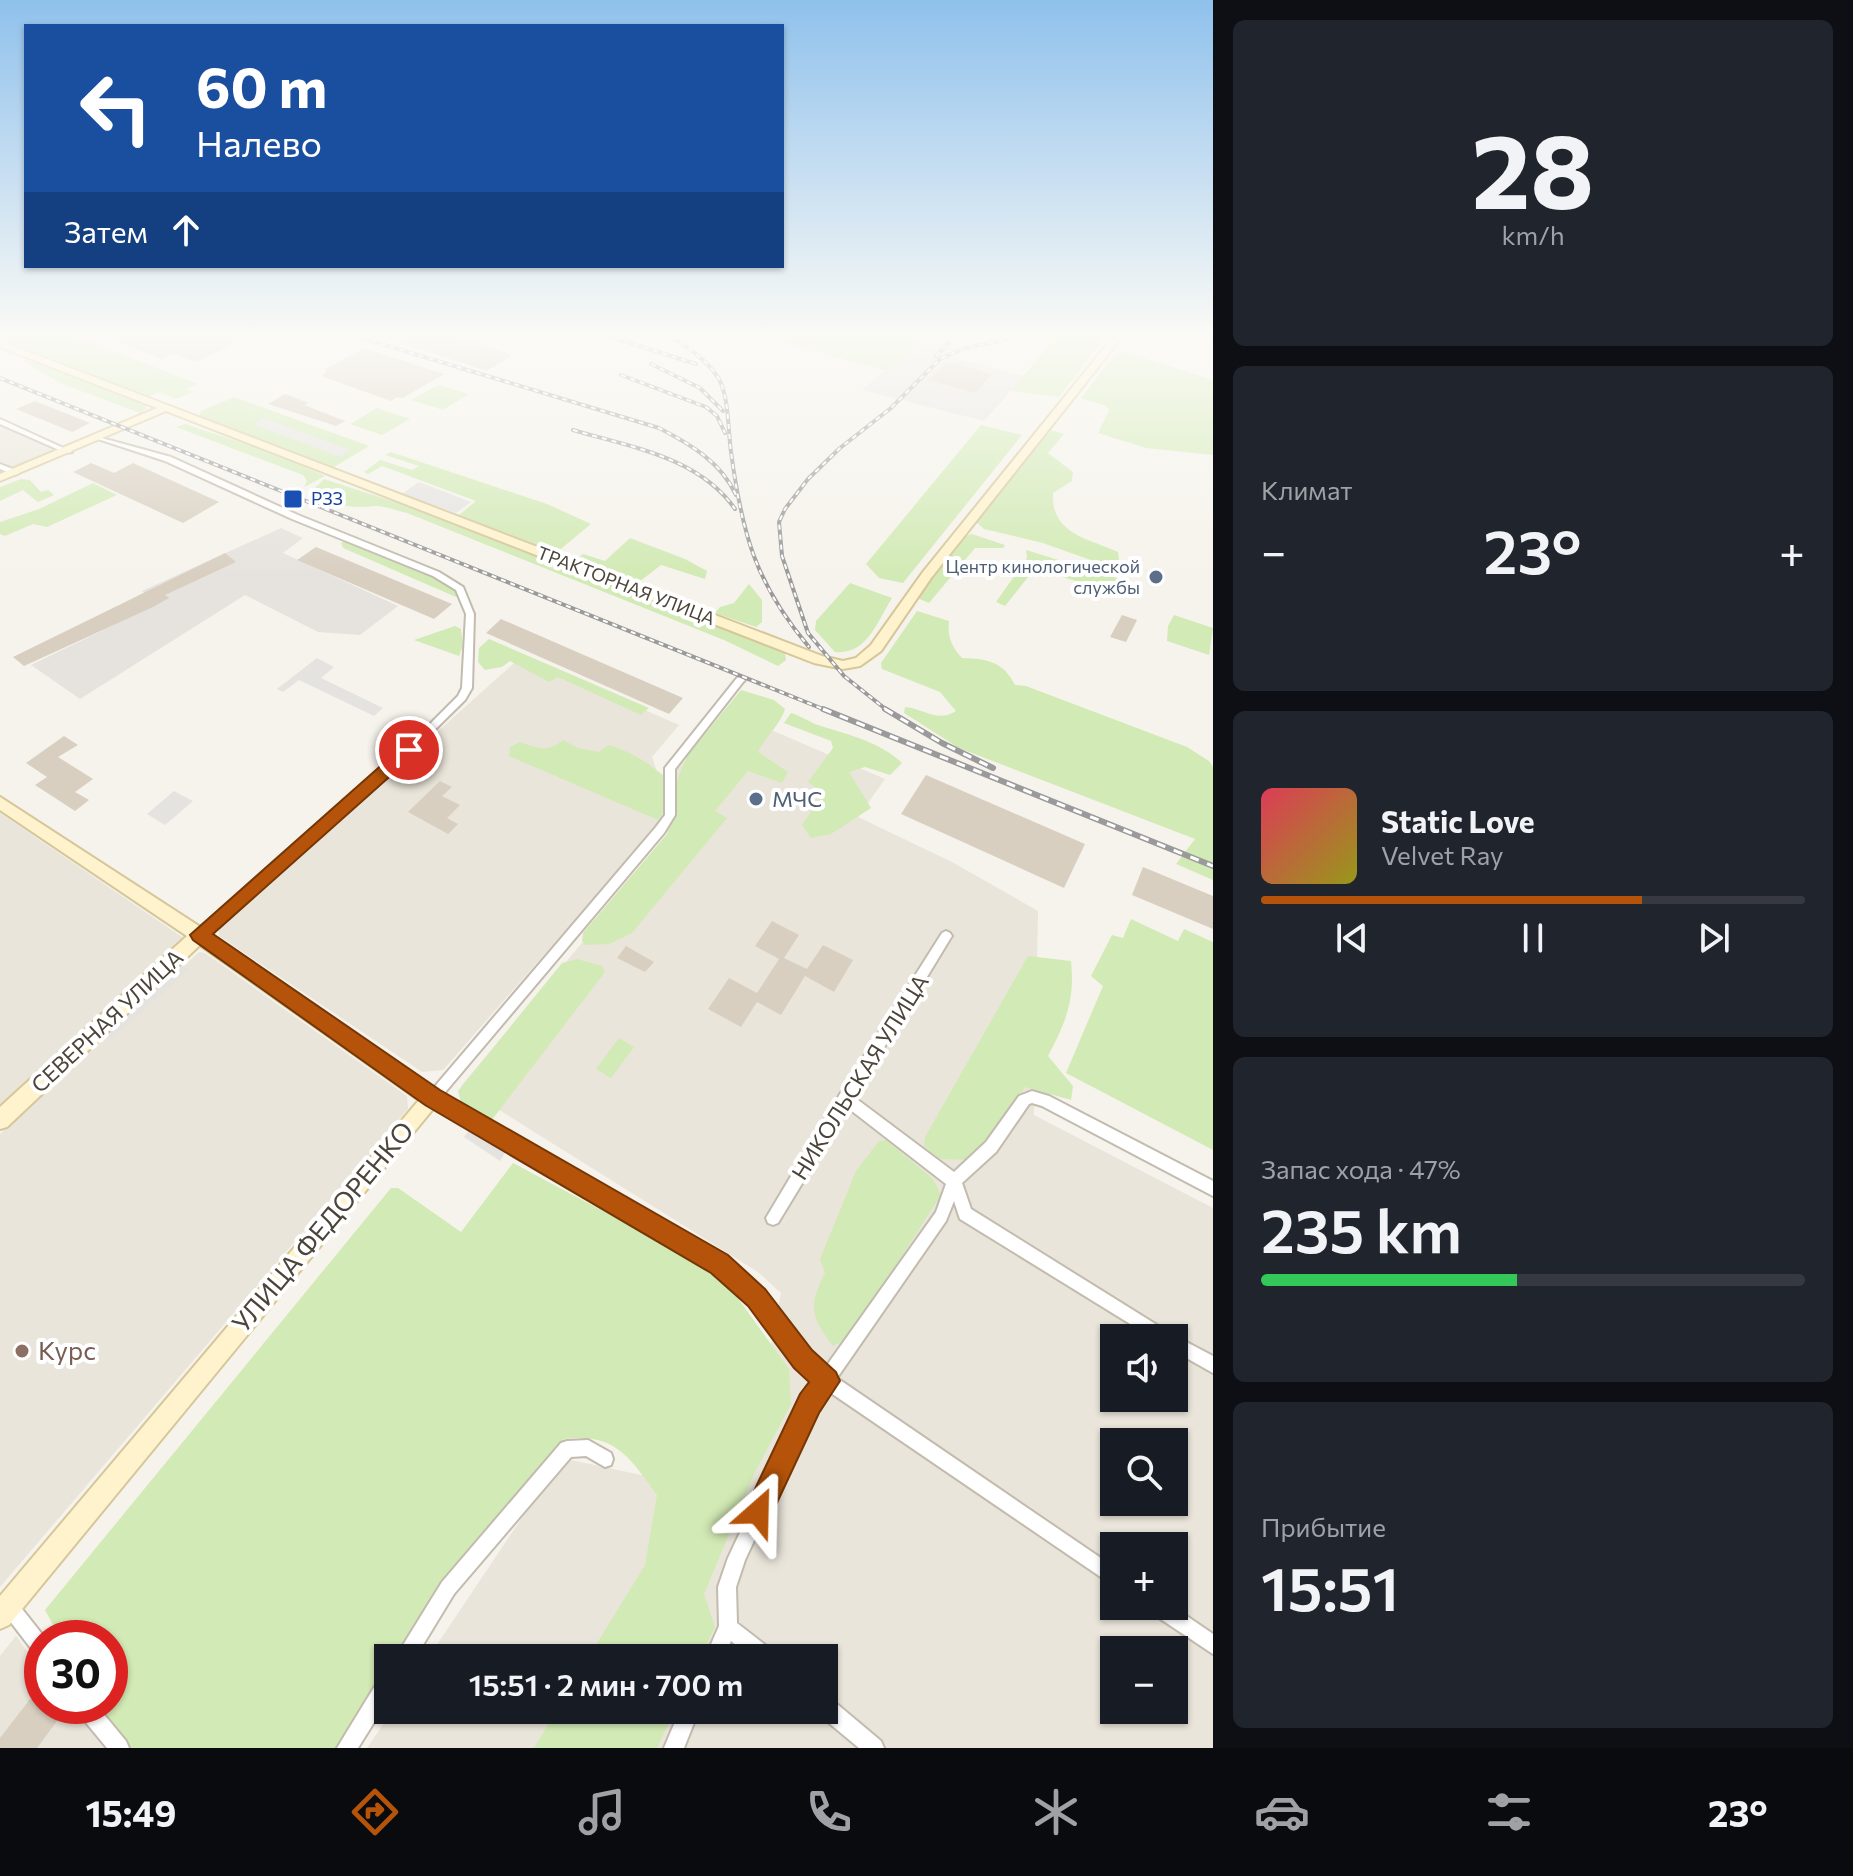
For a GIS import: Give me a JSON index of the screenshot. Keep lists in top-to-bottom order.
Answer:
{
  "streets": {
    "main road": ["ТРАКТОРНАЯ УЛИЦА", "СЕВЕРНАЯ УЛИЦА", "УЛИЦА ФЕДОРЕНКО"],
    "street": ["НИКОЛЬСКАЯ УЛИЦА"]
  },
  "places": {
    "transit": ["РЗЗ"],
    "other": ["Центр кинологической службы", "МЧС", "Курс"]
  },
  "page": {
    "tile": [
      ["28", "km/h"],
      "Климат",
      ["Запас хода · 47%", "235 km"],
      ["Прибытие", "15:51"]
    ],
    "turn": ["60 m", "Налево"],
    "then": "Затем",
    "heat": ["−", "23°", "+"],
    "song": ["Static Love", "Velvet Ray"],
    "map_buttons": ["+", "−"],
    "limit": "30",
    "trip": "15:51 · 2 мин · 700 m",
    "tabs": ["15:49", "23°"]
  }
}
